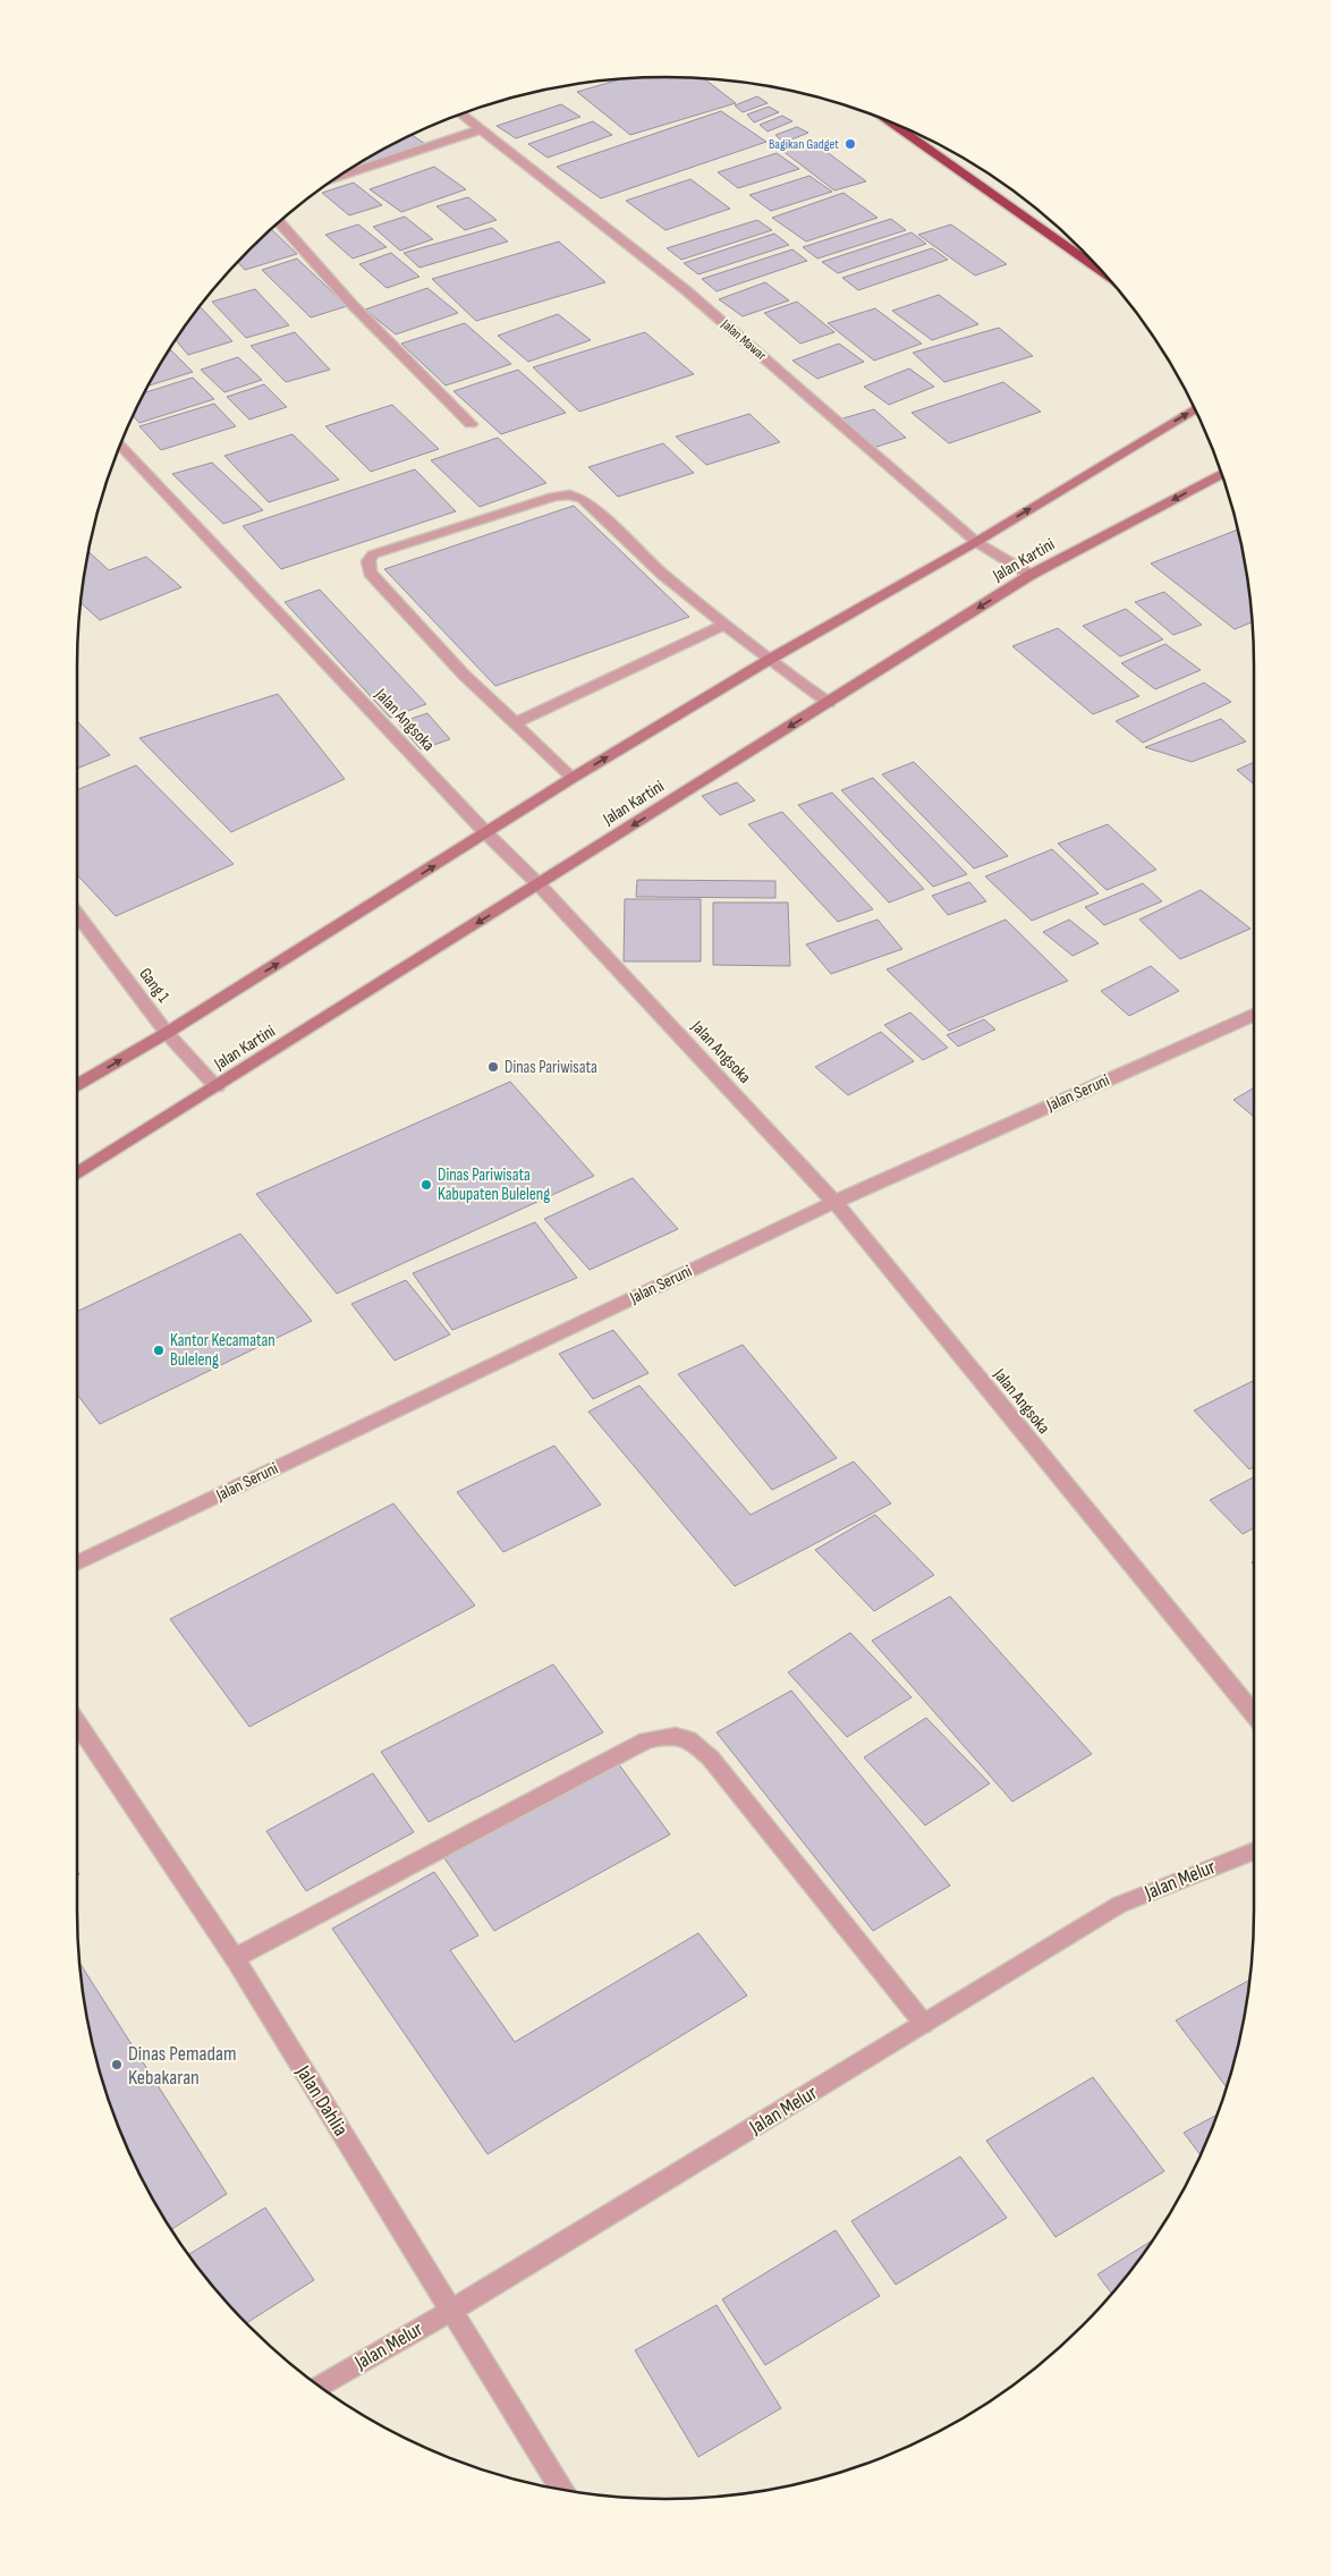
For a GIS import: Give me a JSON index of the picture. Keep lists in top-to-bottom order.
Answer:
{
  "streets": {
    "street": [
      "Jalan Mawar",
      "Jalan Kartini",
      "Jalan Angsoka",
      "Gang 1",
      "Jalan Seruni",
      "Jalan Melur",
      "Jalan Dahlia"
    ]
  },
  "crossings": [
    ["Jalan Mawar", "Jalan Kartini"],
    ["Jalan Kartini", "Jalan Angsoka"],
    ["Jalan Kartini", "Gang 1"],
    ["Jalan Angsoka", "Jalan Seruni"],
    ["Jalan Melur", "Jalan Dahlia"]
  ],
  "places": [
    "Bagikan Gadget",
    "Dinas Pariwisata",
    "Dinas Pariwisata Kabupaten Buleleng",
    "Kantor Kecamatan Buleleng",
    "Dinas Pemadam Kebakaran"
  ]
}
